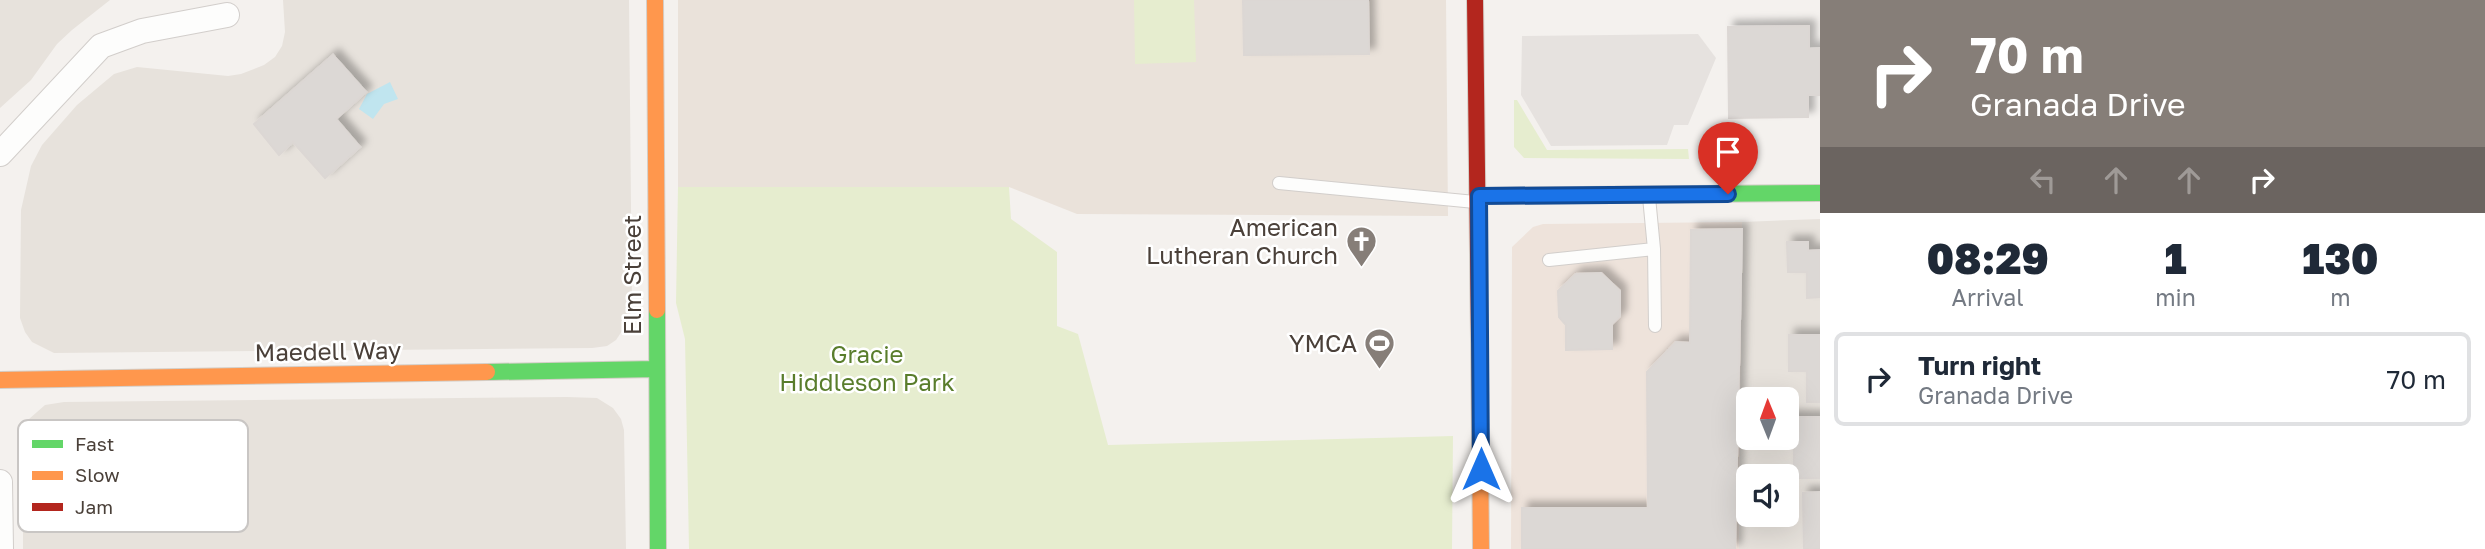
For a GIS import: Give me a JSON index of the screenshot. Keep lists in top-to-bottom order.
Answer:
{
  "streets": {
    "street": ["Elm Street", "Maedell Way"]
  },
  "crossings": [
    ["Elm Street", "Maedell Way"]
  ],
  "parks": ["Gracie Hiddleson Park"],
  "places": {
    "church": ["American Lutheran Church"],
    "sports": ["YMCA"]
  },
  "legend": ["Fast", "Slow", "Jam"],
  "north": "top",
  "page": {
    "turn": ["70 m", "Granada Drive"],
    "eta": [
      "08:29",
      "Arrival",
      "1",
      "min",
      "130",
      "m"
    ],
    "list": [
      {
        "name": "Turn right",
        "note": "Granada Drive",
        "value": "70 m"
      }
    ]
  }
}
